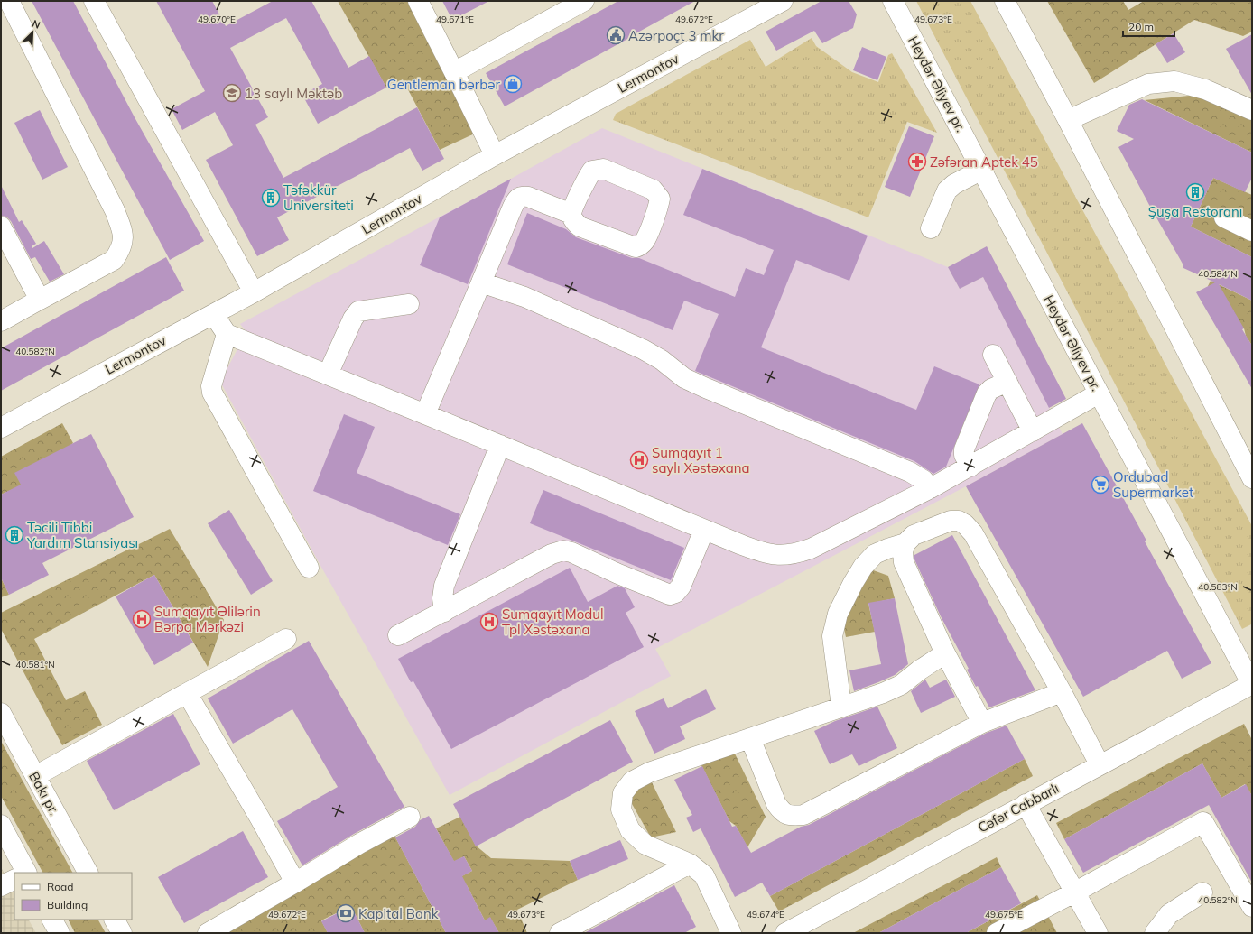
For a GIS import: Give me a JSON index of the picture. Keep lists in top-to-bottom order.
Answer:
{
  "streets": {
    "street": [
      "Lermontov",
      "Heydər Əliyev pr.",
      "Bakı pr.",
      "Cəfər Cabbarlı"
    ]
  },
  "crossings": [
    ["Heydər Əliyev pr.", "Cəfər Cabbarlı"]
  ],
  "places": {
    "public building": ["Azərpoçt 3 mkr"],
    "shop": ["Gentleman bәrbәr"],
    "school or university": ["13 saylı Məktəb"],
    "pharmacy": ["Zəfəran Aptek 45"],
    "building": ["Şuşa Restoranı", "Təfəkkür Universiteti", "Təcili Tibbi Yardım Stansiyası"],
    "hospital": ["Sumqayıt 1 saylı Xəstəxana", "Sumqayıt Əlilərin Bərpa Mərkəzi", "Sumqayıt Modul Tpl Xəstəxana"],
    "supermarket": ["Ordubad Supermarket"],
    "bank": ["Kapital Bank"]
  },
  "legend": ["Road", "Building"],
  "scale_bar": "20 m",
  "north": "top right",
  "coordinates": [
    "49.670°E",
    "49.673°E",
    "49.671°E",
    "49.672°E",
    "40.584°N",
    "40.582°N",
    "40.583°N",
    "40.581°N",
    "49.674°E",
    "49.675°E"
  ]
}
